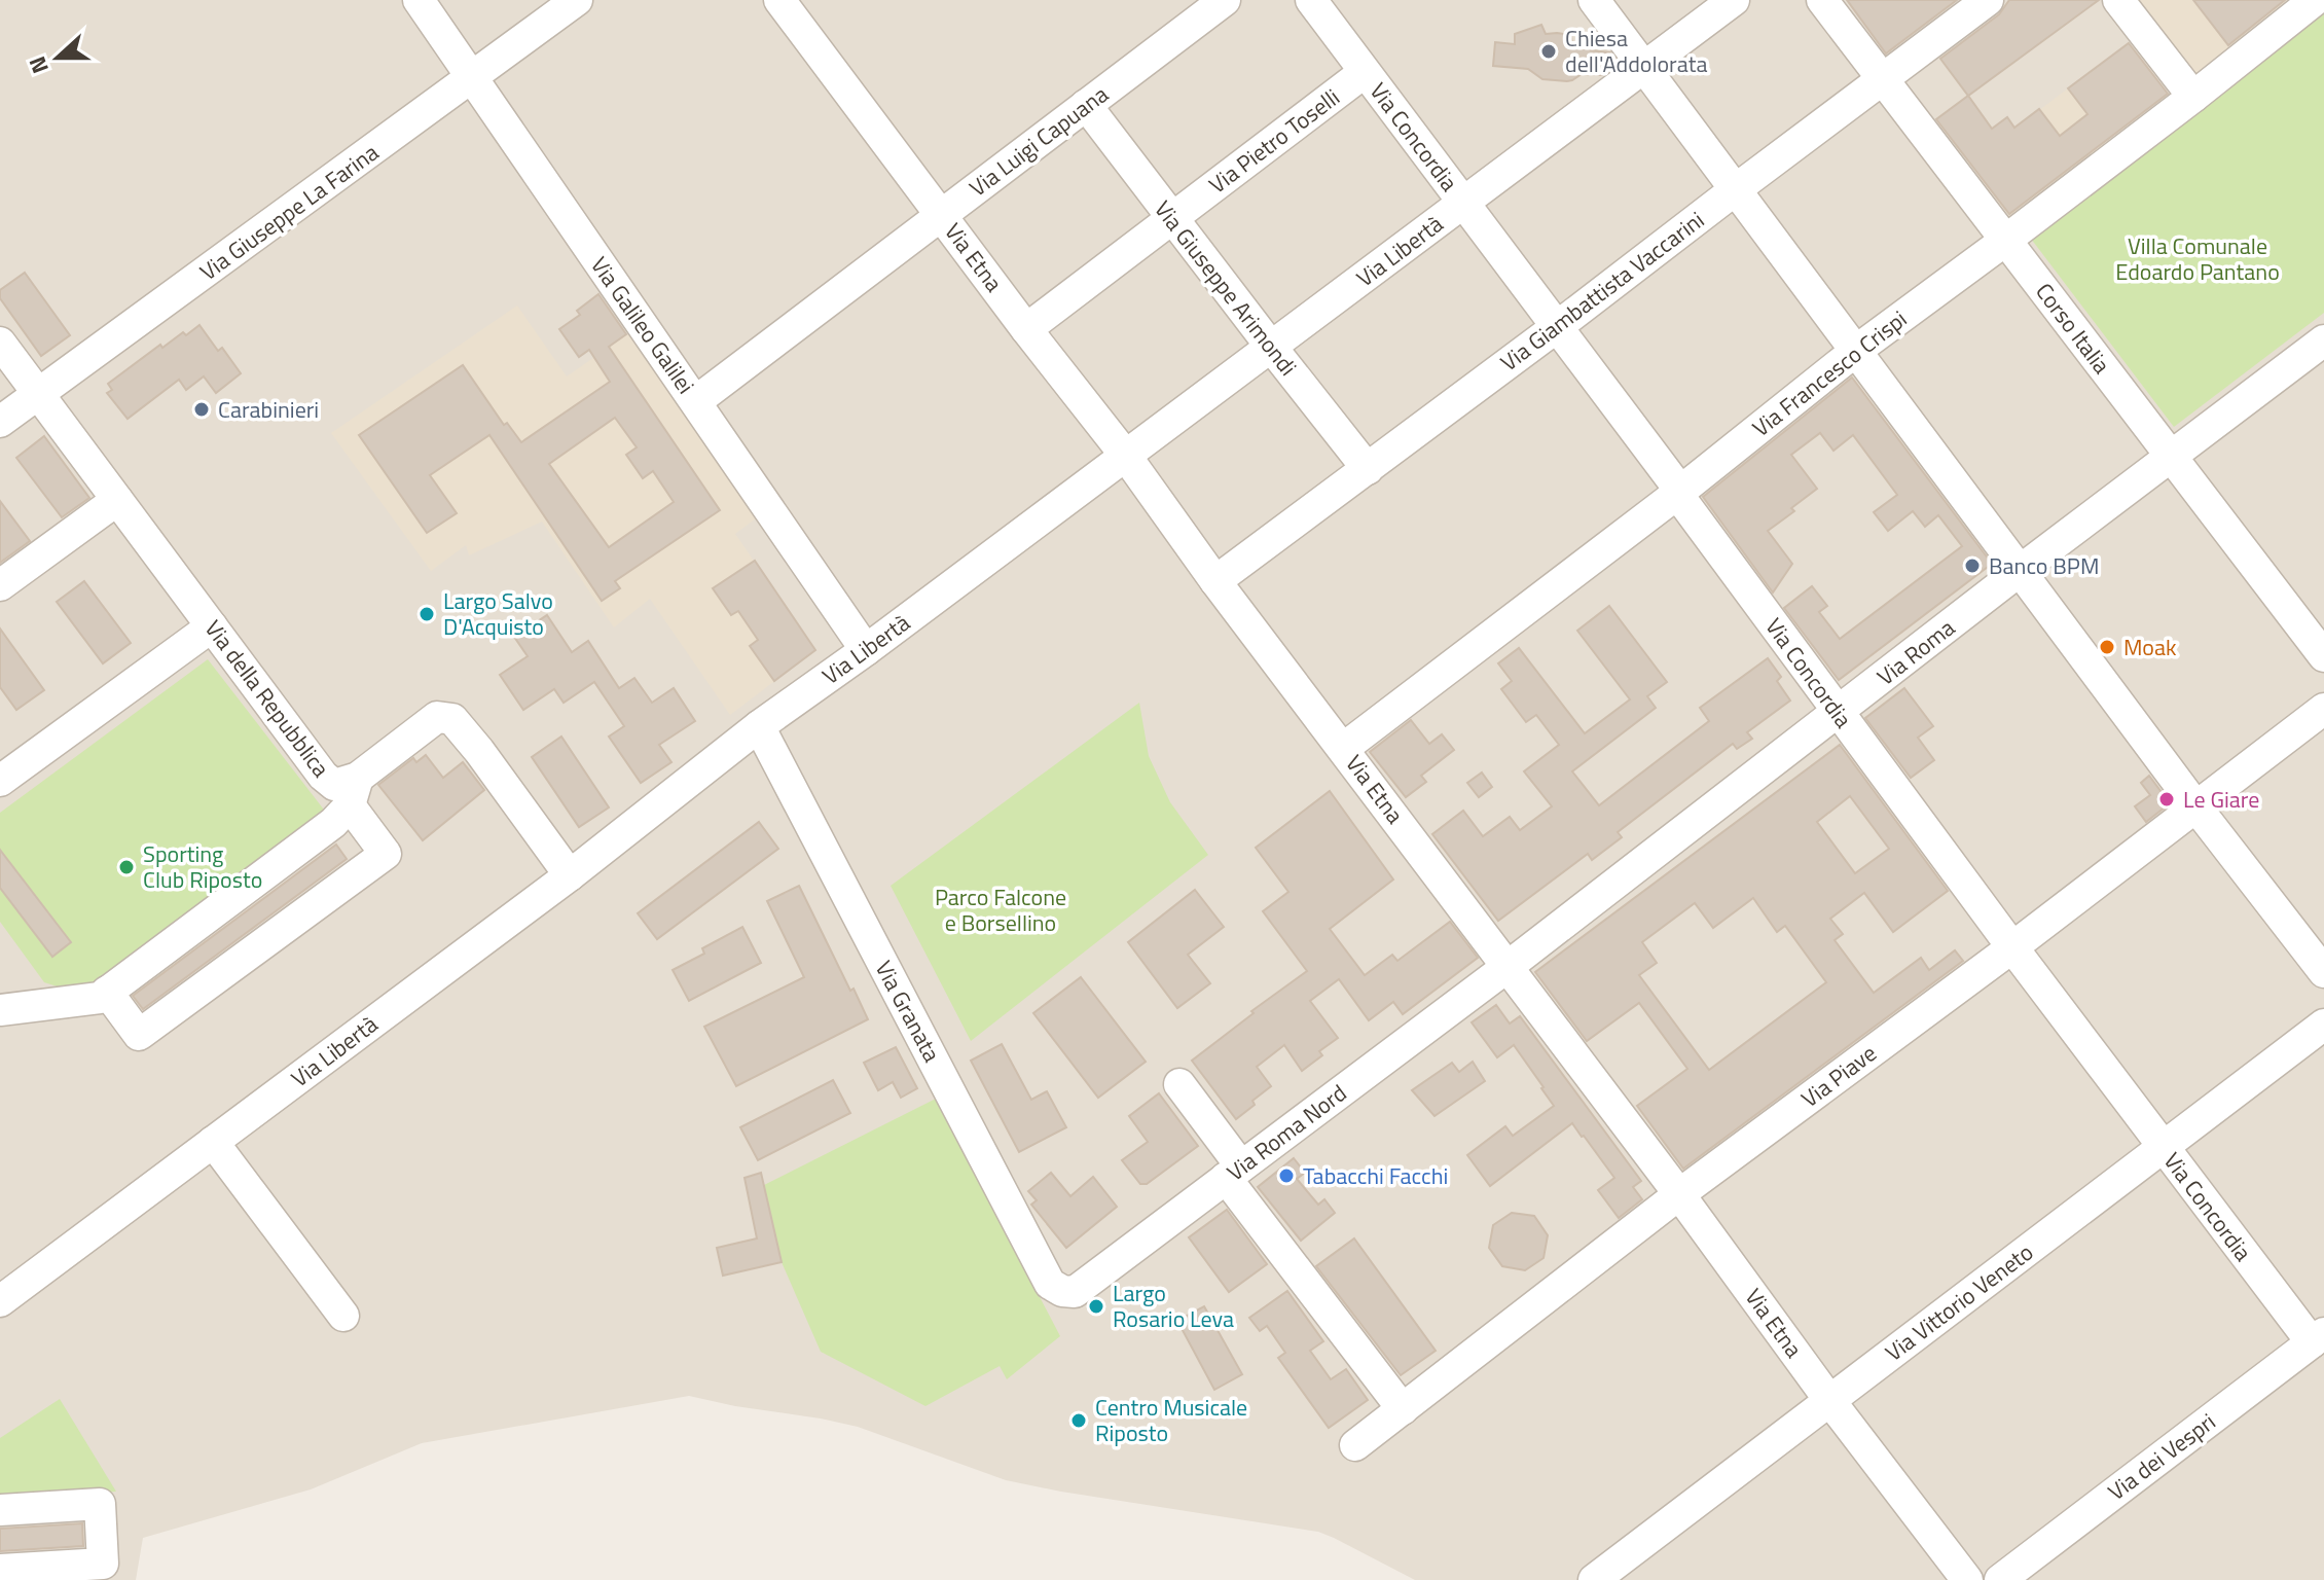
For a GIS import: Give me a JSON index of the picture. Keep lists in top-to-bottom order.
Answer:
{
  "streets": {
    "street": [
      "Via Concordia",
      "Via Luigi Capuana",
      "Via Pietro Toselli",
      "Via Giuseppe La Farina",
      "Via Libertà",
      "Via Etna",
      "Via Giuseppe Arimondi",
      "Via Giambattista Vaccarini",
      "Via Galileo Galilei",
      "Corso Italia",
      "Via Francesco Crispi",
      "Via Roma",
      "Via della Repubblica",
      "Via Granata",
      "Via Piave",
      "Via Roma Nord",
      "Via Vittorio Veneto",
      "Via dei Vespri"
    ]
  },
  "crossings": [
    ["Via Concordia", "Via Pietro Toselli"],
    ["Via Concordia", "Via Libertà"],
    ["Via Concordia", "Via Giambattista Vaccarini"],
    ["Via Concordia", "Via Francesco Crispi"],
    ["Via Concordia", "Via Roma"],
    ["Via Concordia", "Via Piave"],
    ["Via Concordia", "Via Vittorio Veneto"],
    ["Via Concordia", "Via dei Vespri"],
    ["Via Luigi Capuana", "Via Etna"],
    ["Via Luigi Capuana", "Via Giuseppe Arimondi"],
    ["Via Luigi Capuana", "Via Galileo Galilei"],
    ["Via Pietro Toselli", "Via Etna"],
    ["Via Pietro Toselli", "Via Giuseppe Arimondi"],
    ["Via Giuseppe La Farina", "Via Galileo Galilei"],
    ["Via Giuseppe La Farina", "Via della Repubblica"],
    ["Via Libertà", "Via Etna"],
    ["Via Libertà", "Via Giuseppe Arimondi"],
    ["Via Libertà", "Via Galileo Galilei"],
    ["Via Libertà", "Via della Repubblica"],
    ["Via Libertà", "Via Granata"],
    ["Via Etna", "Via Giambattista Vaccarini"],
    ["Via Etna", "Via Francesco Crispi"],
    ["Via Etna", "Via Roma"],
    ["Via Etna", "Via Piave"],
    ["Via Etna", "Via Roma Nord"],
    ["Via Etna", "Via Vittorio Veneto"],
    ["Via Giuseppe Arimondi", "Via Giambattista Vaccarini"],
    ["Via Giambattista Vaccarini", "Corso Italia"],
    ["Corso Italia", "Via Francesco Crispi"],
    ["Corso Italia", "Via Roma"],
    ["Via Roma", "Via Roma Nord"],
    ["Via Granata", "Via Roma Nord"]
  ],
  "parks": ["Villa Comunale Edoardo Pantano", "Parco Falcone e Borsellino"],
  "places": [
    "Chiesa dell'Addolorata",
    "Carabinieri",
    "Banco BPM",
    "Largo Salvo D'Acquisto",
    "Moak",
    "Le Giare",
    "Sporting Club Riposto",
    "Tabacchi Facchi",
    "Largo Rosario Leva",
    "Centro Musicale Riposto"
  ],
  "north": "left"
}
